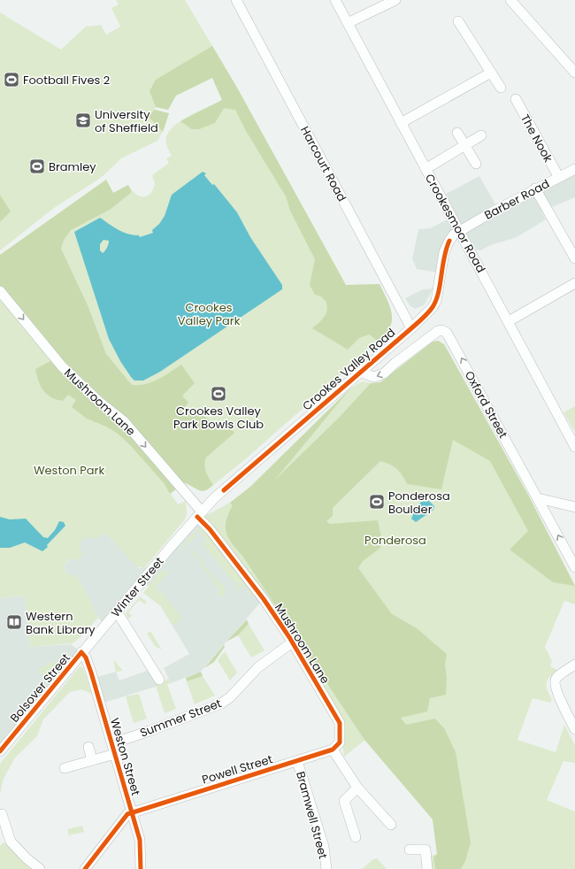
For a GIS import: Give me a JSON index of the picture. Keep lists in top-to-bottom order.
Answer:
{
  "streets": {
    "street": [
      "The Nook",
      "Harcourt Road",
      "Barber Road",
      "Crookesmoor Road",
      "Crookes Valley Road",
      "Mushroom Lane",
      "Oxford Street",
      "Winter Street",
      "Bolsover Street",
      "Summer Street",
      "Weston Street",
      "Powell Street",
      "Bramwell Street"
    ]
  },
  "crossings": [
    ["The Nook", "Barber Road"],
    ["Harcourt Road", "Crookes Valley Road"],
    ["Barber Road", "Crookesmoor Road"],
    ["Barber Road", "Crookes Valley Road"],
    ["Crookesmoor Road", "Crookes Valley Road"],
    ["Crookes Valley Road", "Mushroom Lane"],
    ["Crookes Valley Road", "Oxford Street"],
    ["Crookes Valley Road", "Winter Street"],
    ["Mushroom Lane", "Winter Street"],
    ["Mushroom Lane", "Summer Street"],
    ["Mushroom Lane", "Powell Street"],
    ["Winter Street", "Bolsover Street"],
    ["Winter Street", "Weston Street"],
    ["Bolsover Street", "Weston Street"],
    ["Summer Street", "Weston Street"],
    ["Weston Street", "Powell Street"],
    ["Powell Street", "Bramwell Street"]
  ],
  "one_way": ["Mushroom Lane"],
  "parks": ["Crookes Valley Park", "Weston Park", "Ponderosa"],
  "places": {
    "sports": [
      "Football Fives 2",
      "Bramley",
      "Crookes Valley Park Bowls Club",
      "Ponderosa Boulder"
    ],
    "school or university": ["University of Sheffield"],
    "library": ["Western Bank Library"]
  }
}
